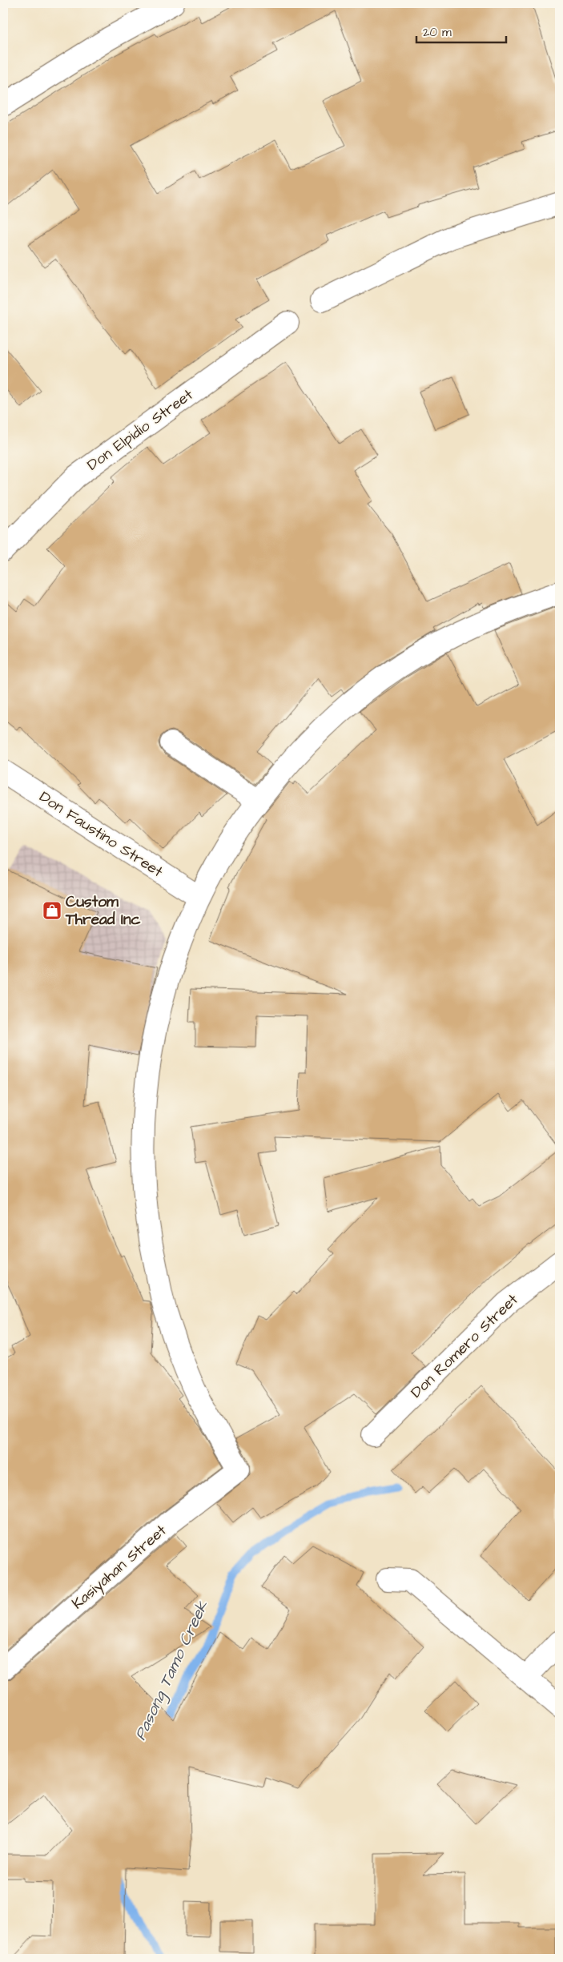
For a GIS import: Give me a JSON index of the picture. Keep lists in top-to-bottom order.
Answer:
{
  "streets": {
    "street": [
      "Don Elpidio Street",
      "Don Faustino Street",
      "Don Romero Street",
      "Kasiyahan Street"
    ]
  },
  "crossings": [
    ["Don Faustino Street", "Kasiyahan Street"]
  ],
  "water": ["Pasong Tamo Creek"],
  "places": {
    "shop": ["Custom Thread Inc"]
  },
  "scale_bar": "20 m"
}
